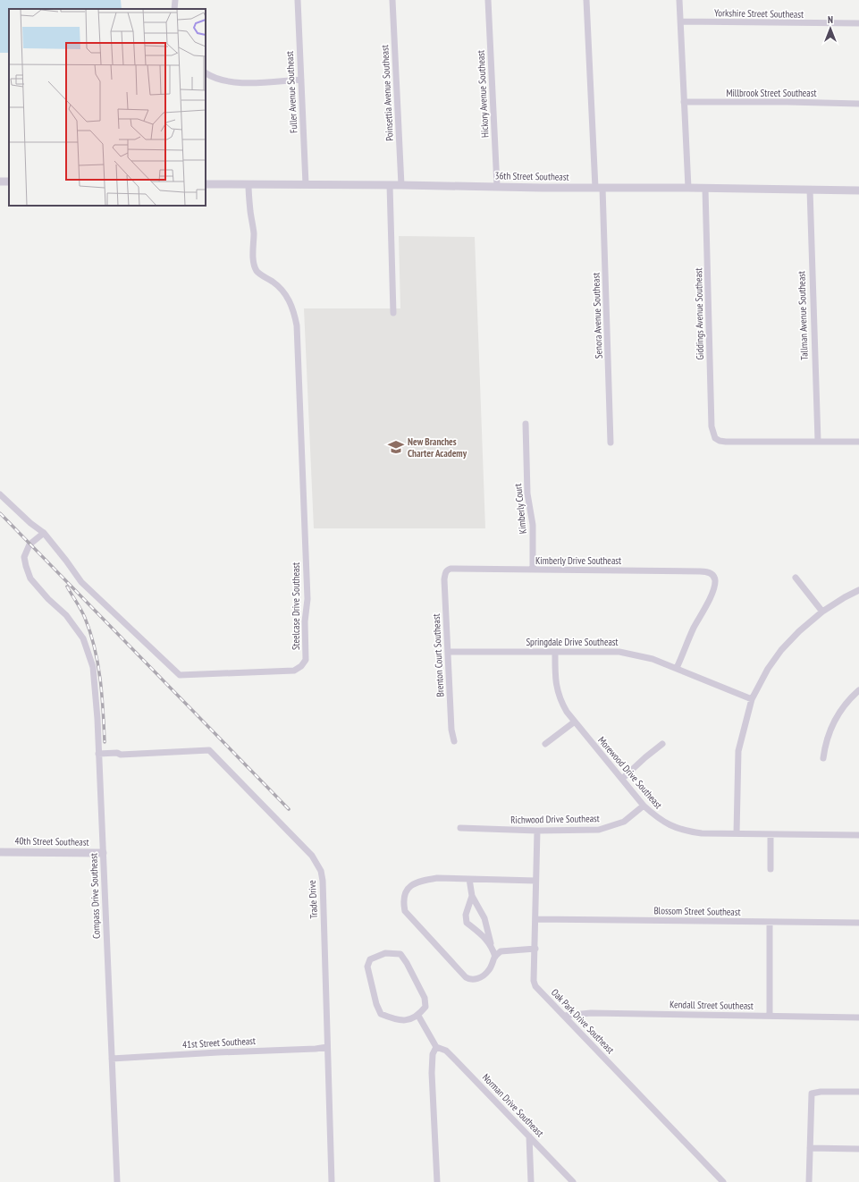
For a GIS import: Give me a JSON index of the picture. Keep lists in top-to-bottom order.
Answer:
{
  "streets": {
    "street": [
      "Yorkshire Street Southeast",
      "Fuller Avenue Southeast",
      "Poinsettia Avenue Southeast",
      "Millbrook Street Southeast",
      "Hickory Avenue Southeast",
      "36th Street Southeast",
      "Giddings Avenue Southeast",
      "Senora Avenue Southeast",
      "Tallman Avenue Southeast",
      "Kimberly Court",
      "Kimberly Drive Southeast",
      "Steelcase Drive Southeast",
      "Springdale Drive Southeast",
      "Brenton Court Southeast",
      "Morewood Drive Southeast",
      "Richwood Drive Southeast",
      "40th Street Southeast",
      "Compass Drive Southeast",
      "Trade Drive",
      "Blossom Street Southeast",
      "Kendall Street Southeast",
      "Oak Park Drive Southeast",
      "41st Street Southeast",
      "Norman Drive Southeast"
    ]
  },
  "crossings": [
    ["Fuller Avenue Southeast", "36th Street Southeast"],
    ["Poinsettia Avenue Southeast", "36th Street Southeast"],
    ["Hickory Avenue Southeast", "36th Street Southeast"],
    ["36th Street Southeast", "Giddings Avenue Southeast"],
    ["36th Street Southeast", "Senora Avenue Southeast"],
    ["36th Street Southeast", "Tallman Avenue Southeast"],
    ["36th Street Southeast", "Steelcase Drive Southeast"],
    ["Giddings Avenue Southeast", "Tallman Avenue Southeast"],
    ["Kimberly Court", "Kimberly Drive Southeast"],
    ["Kimberly Drive Southeast", "Springdale Drive Southeast"],
    ["Kimberly Drive Southeast", "Brenton Court Southeast"],
    ["Steelcase Drive Southeast", "Compass Drive Southeast"],
    ["Springdale Drive Southeast", "Brenton Court Southeast"],
    ["Springdale Drive Southeast", "Morewood Drive Southeast"],
    ["Morewood Drive Southeast", "Richwood Drive Southeast"],
    ["Richwood Drive Southeast", "Oak Park Drive Southeast"],
    ["40th Street Southeast", "Compass Drive Southeast"],
    ["Compass Drive Southeast", "Trade Drive"],
    ["Compass Drive Southeast", "41st Street Southeast"],
    ["Trade Drive", "41st Street Southeast"],
    ["Blossom Street Southeast", "Oak Park Drive Southeast"],
    ["Kendall Street Southeast", "Oak Park Drive Southeast"]
  ],
  "places": {
    "school or university": ["New Branches Charter Academy"]
  },
  "north": "top"
}
